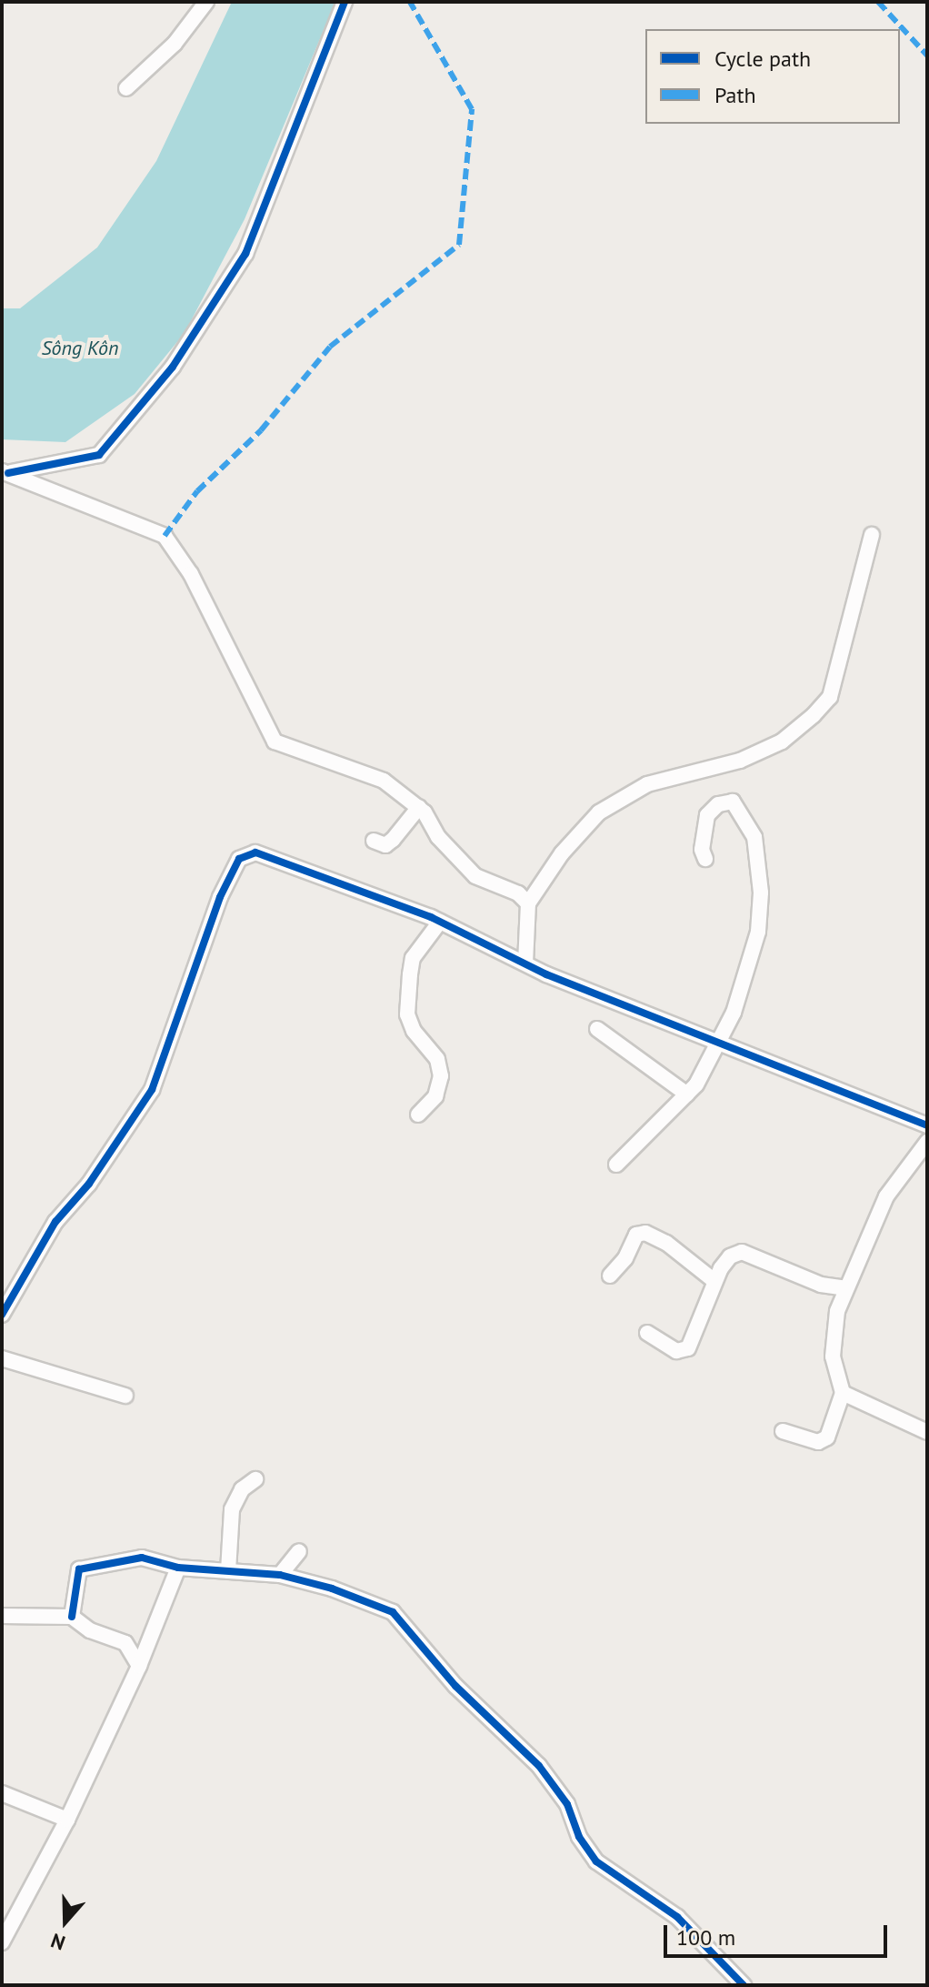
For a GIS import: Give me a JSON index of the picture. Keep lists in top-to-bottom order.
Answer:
{
  "water": ["Sông Kôn"],
  "legend": ["Cycle path", "Path"],
  "scale_bar": "100 m",
  "north": "bottom"
}
